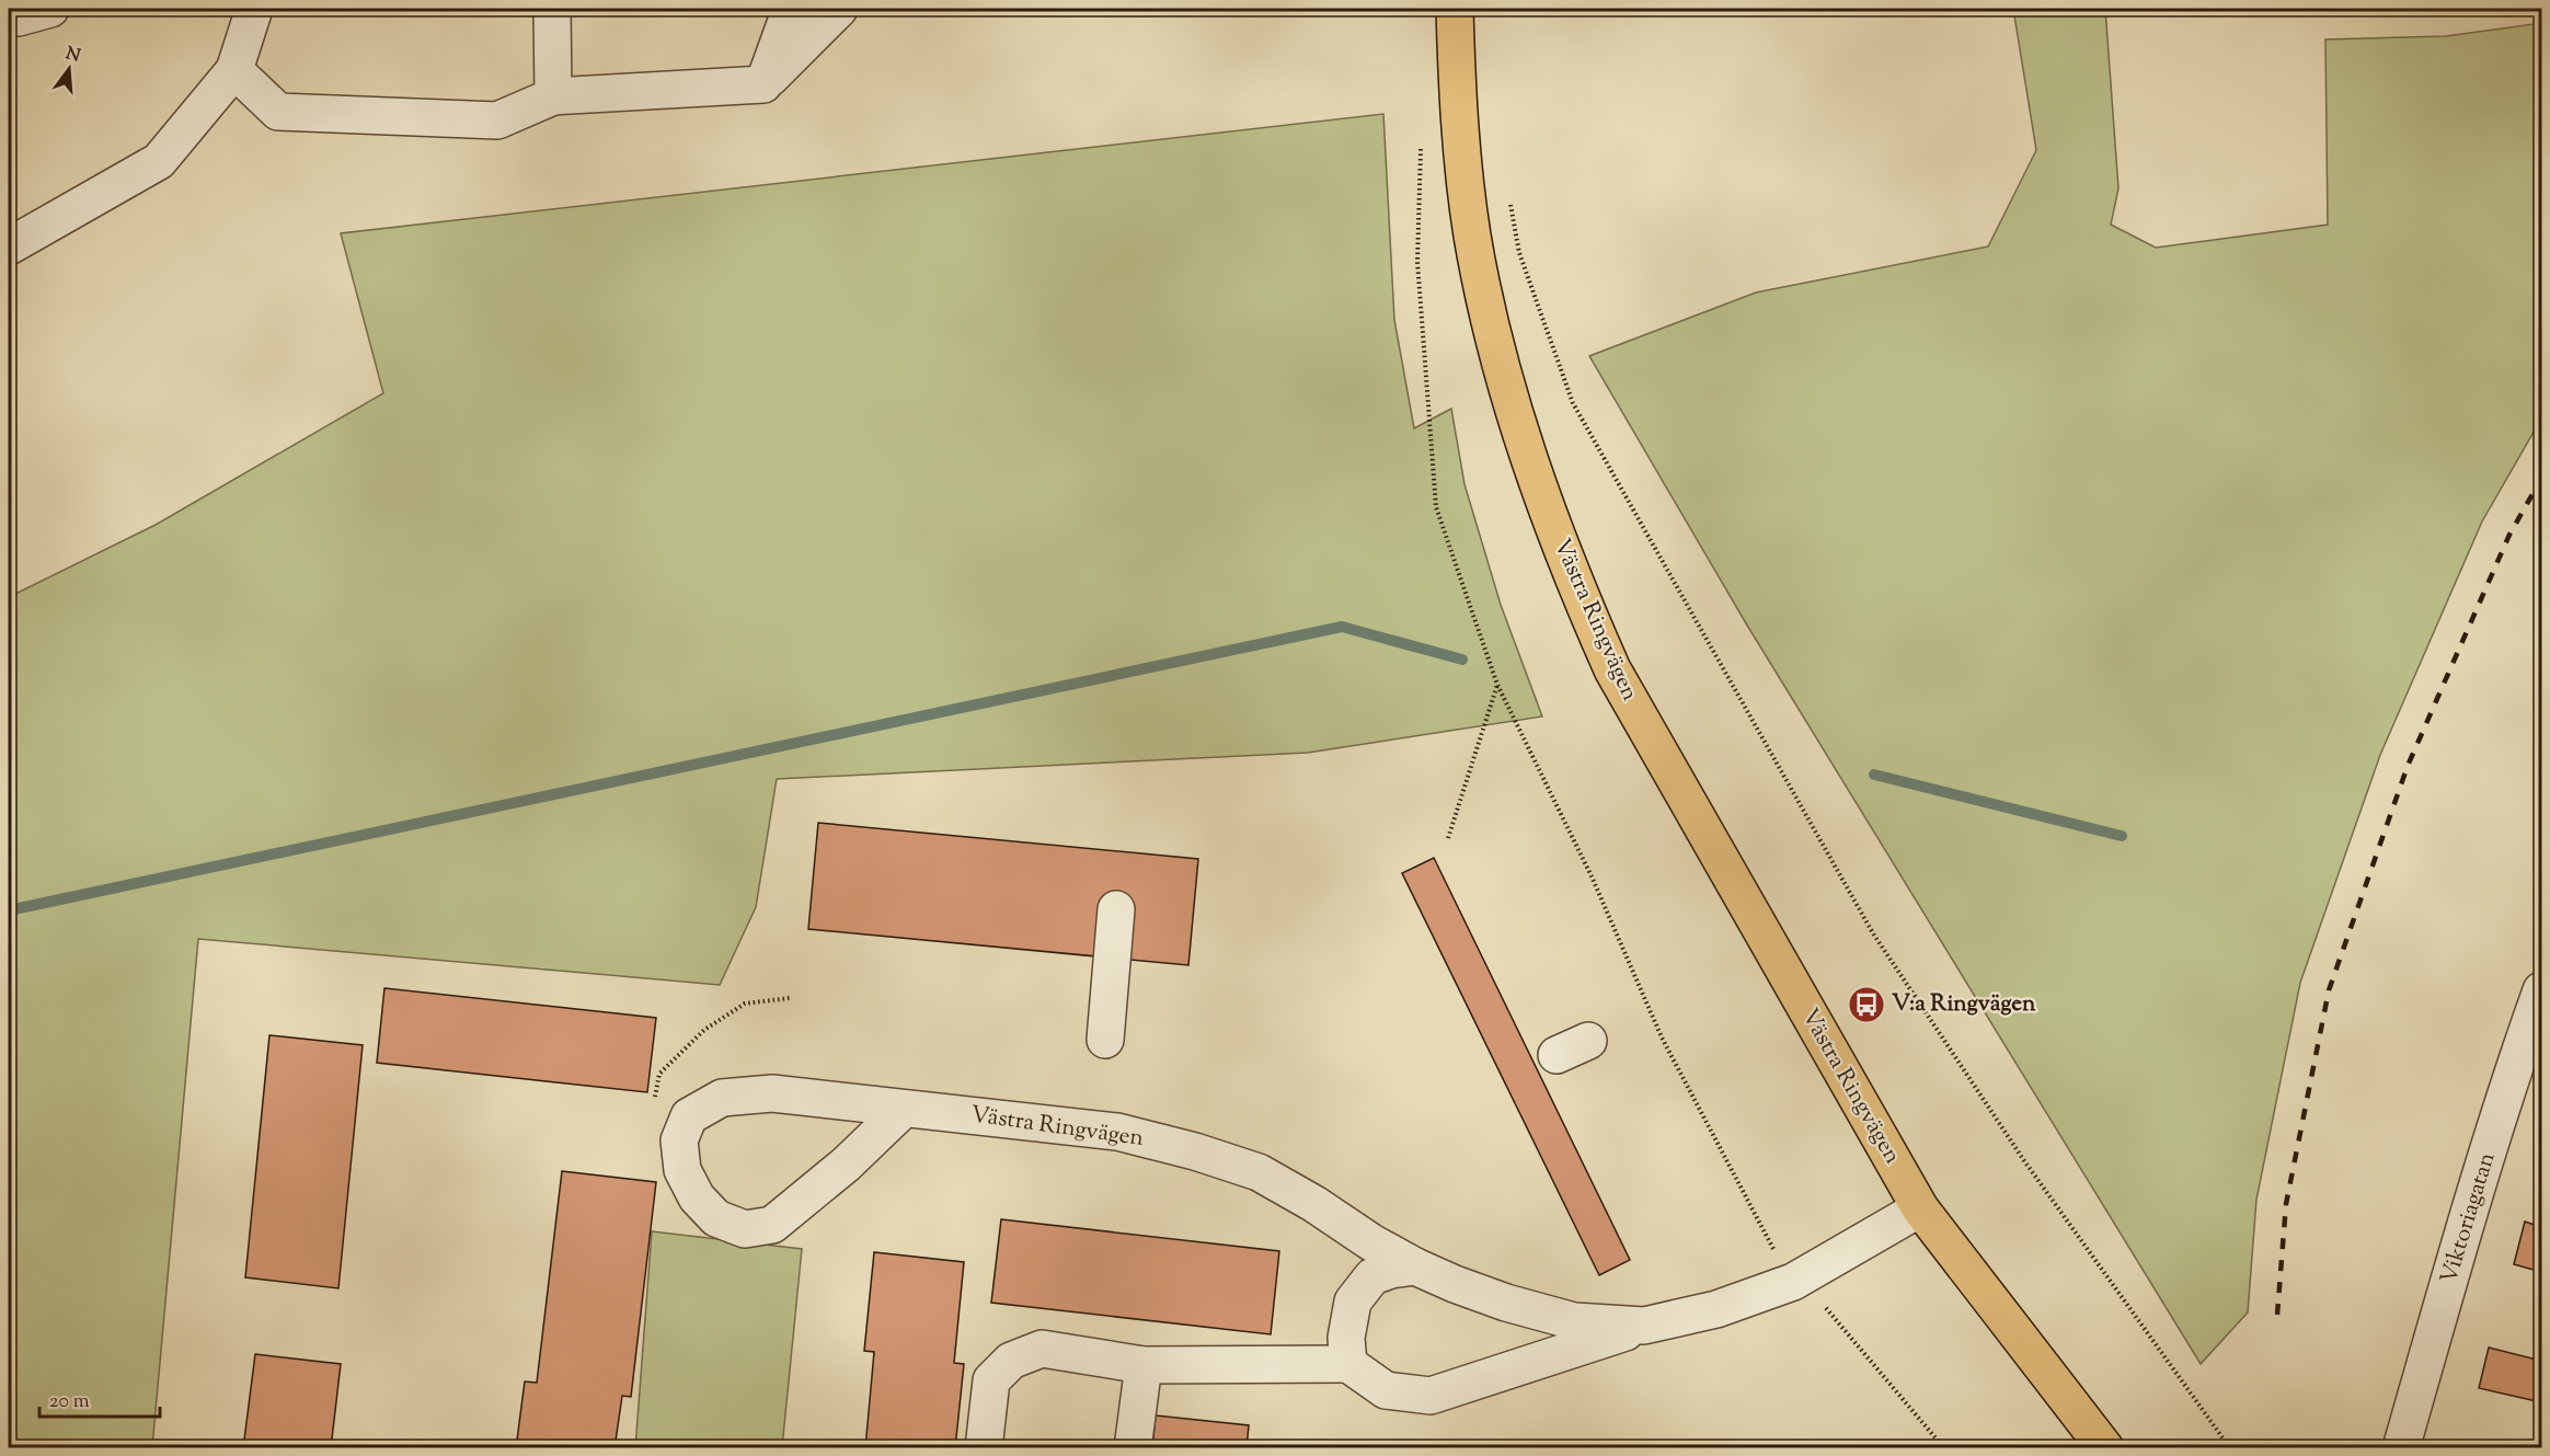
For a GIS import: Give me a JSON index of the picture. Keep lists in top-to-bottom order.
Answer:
{
  "streets": {
    "main road": ["Västra Ringvägen"],
    "street": ["Viktoriagatan"]
  },
  "places": {
    "bus stop": ["V:a Ringvägen"]
  },
  "scale_bar": "20 m",
  "north": "top"
}
